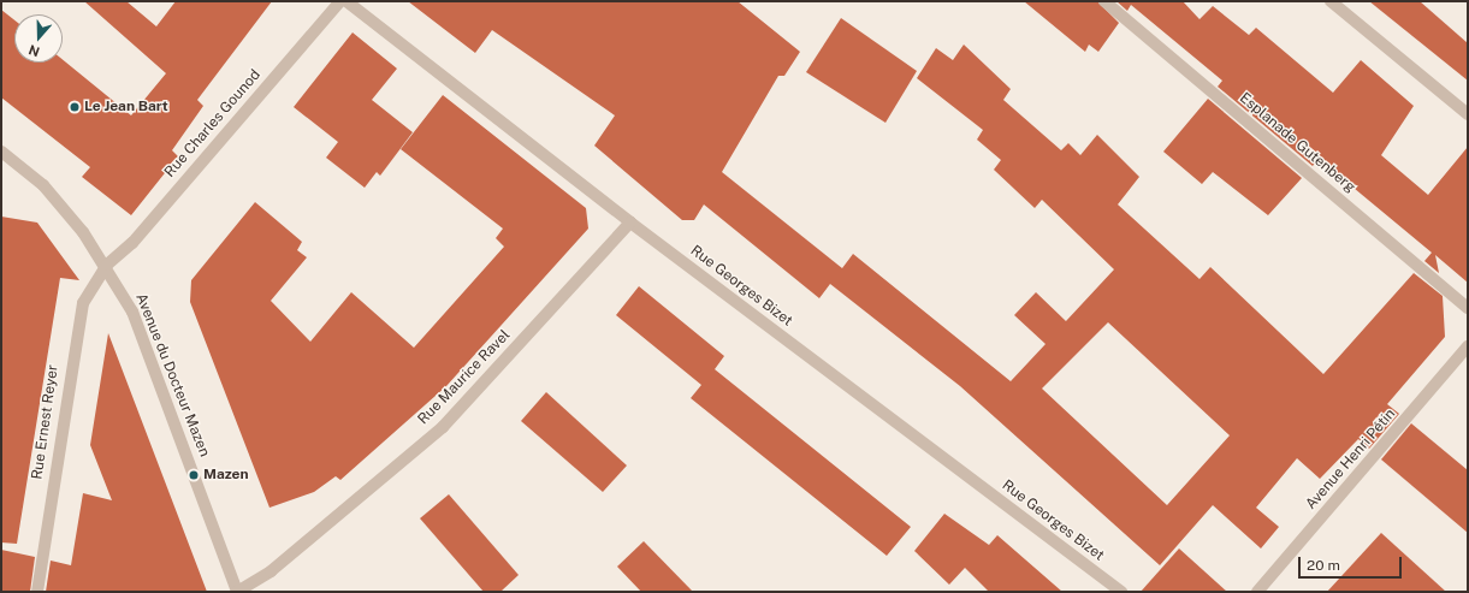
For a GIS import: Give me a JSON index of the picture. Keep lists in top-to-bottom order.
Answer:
{
  "streets": {
    "street": [
      "Rue Charles Gounod",
      "Esplanade Gutenberg",
      "Rue Georges Bizet",
      "Avenue du Docteur Mazen",
      "Rue Maurice Ravel",
      "Rue Ernest Reyer",
      "Avenue Henri Pétin"
    ]
  },
  "crossings": [
    ["Rue Charles Gounod", "Avenue du Docteur Mazen"],
    ["Rue Charles Gounod", "Rue Ernest Reyer"],
    ["Rue Georges Bizet", "Rue Maurice Ravel"],
    ["Avenue du Docteur Mazen", "Rue Maurice Ravel"],
    ["Avenue du Docteur Mazen", "Rue Ernest Reyer"]
  ],
  "places": ["Le Jean Bart", "Mazen"],
  "scale_bar": "20 m",
  "north": "bottom"
}
